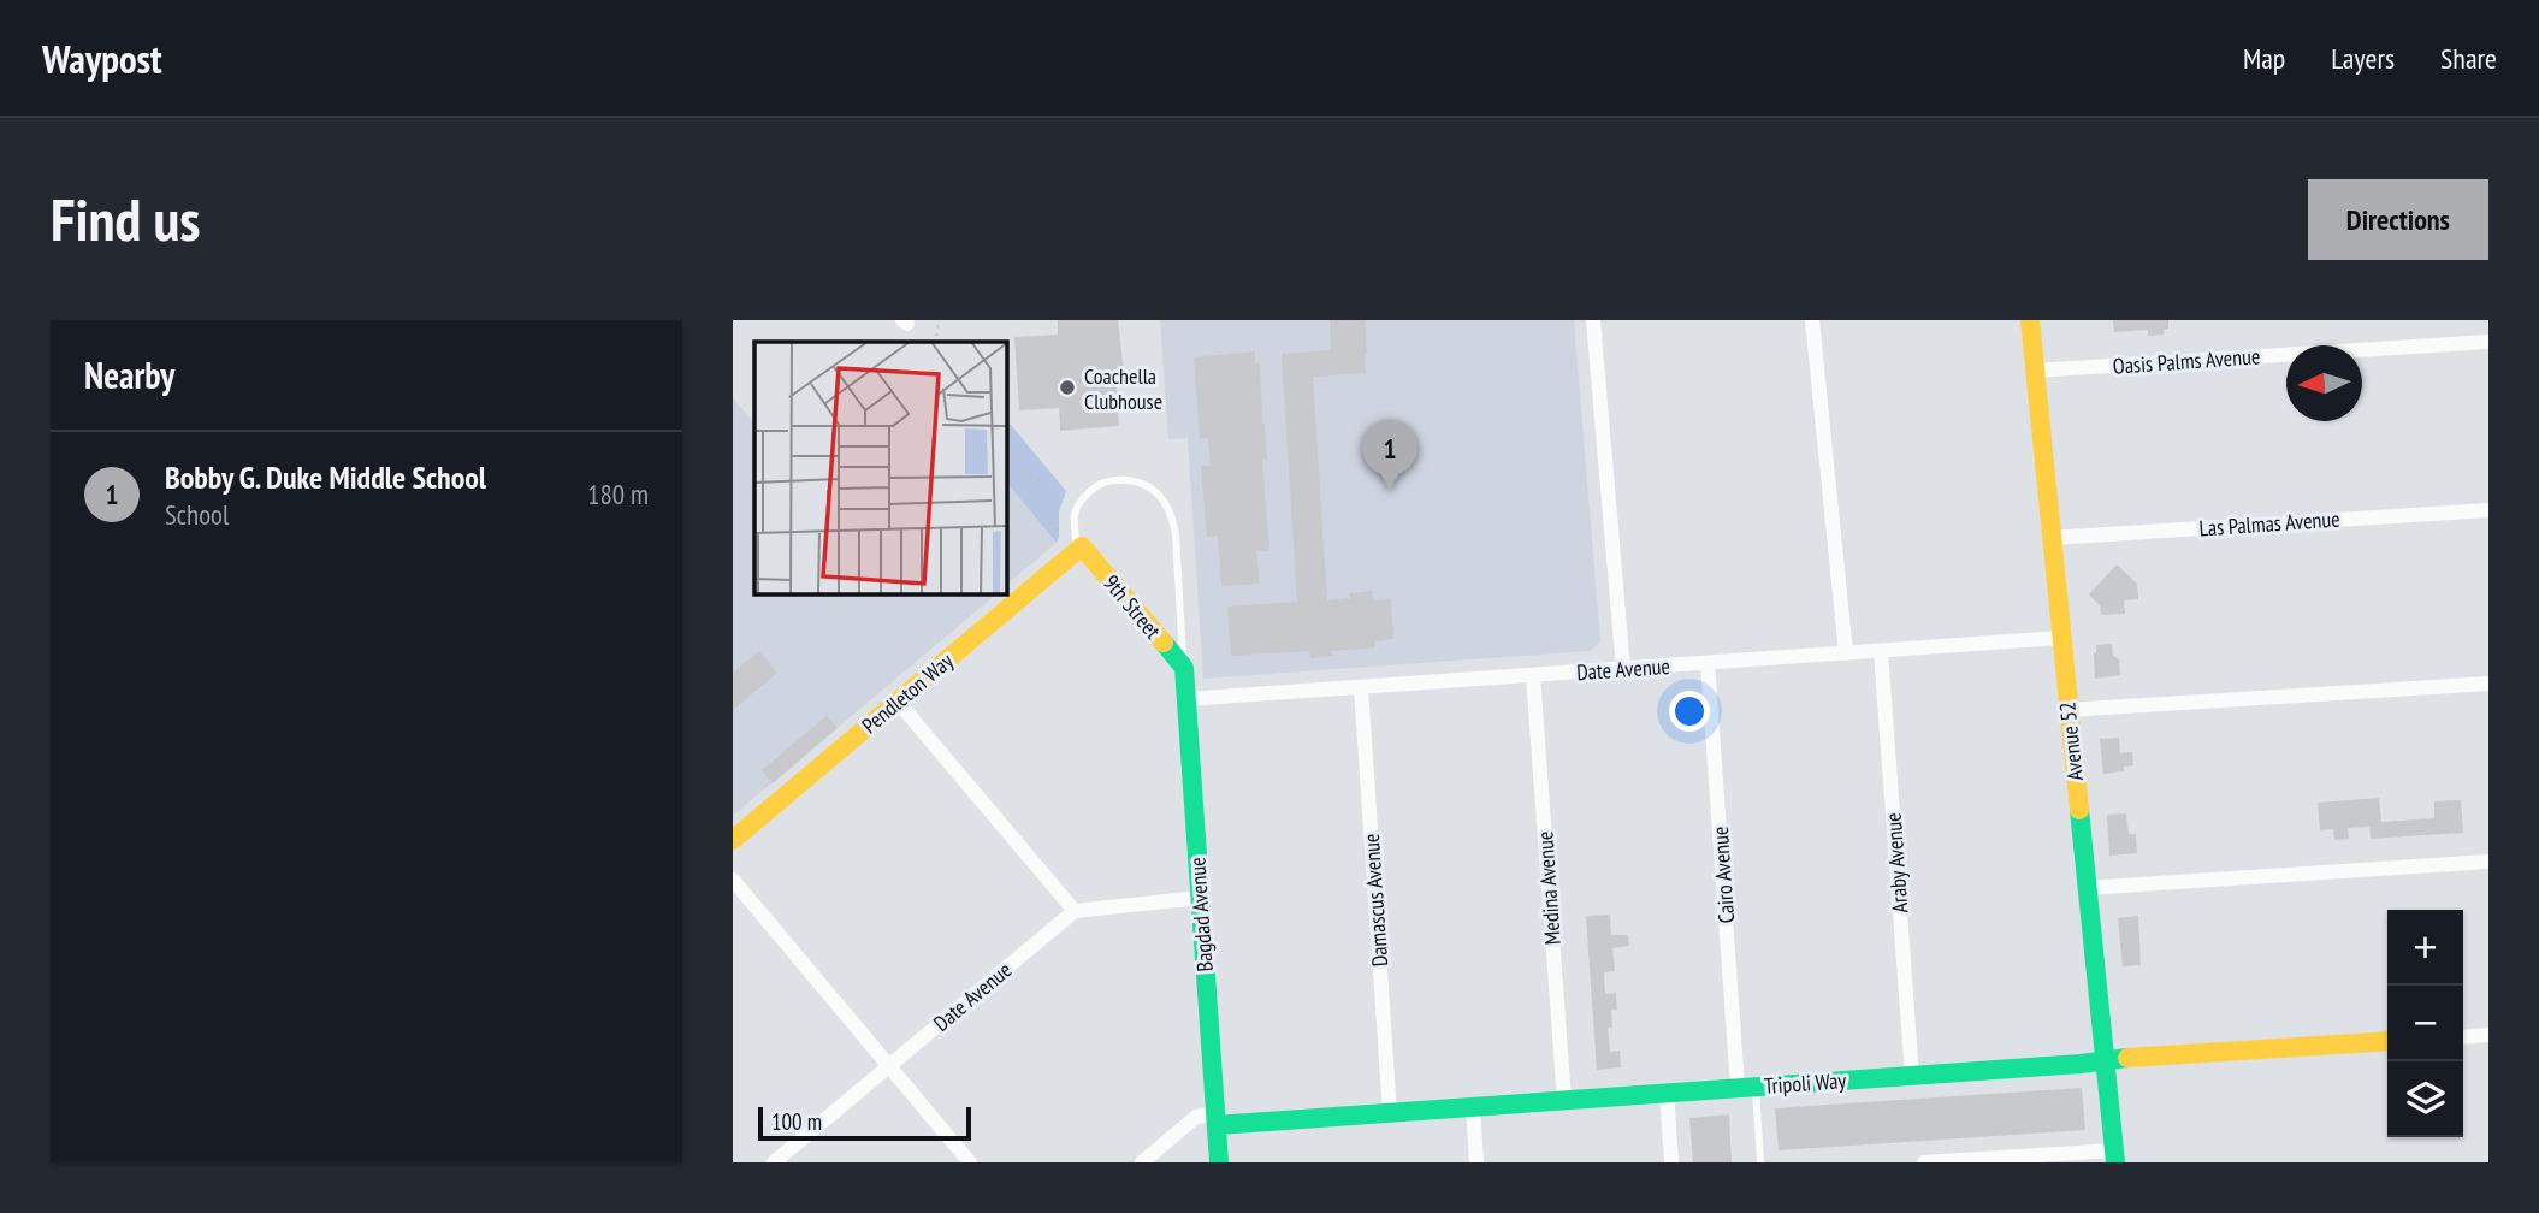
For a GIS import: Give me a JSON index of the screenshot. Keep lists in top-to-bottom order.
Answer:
{
  "streets": {
    "street": [
      "Oasis Palms Avenue",
      "Las Palmas Avenue",
      "9th Street",
      "Date Avenue",
      "Pendleton Way",
      "Avenue 52",
      "Araby Avenue",
      "Cairo Avenue",
      "Medina Avenue",
      "Damascus Avenue",
      "Bagdad Avenue",
      "Tripoli Way"
    ]
  },
  "crossings": [
    ["Oasis Palms Avenue", "Avenue 52"],
    ["Las Palmas Avenue", "Avenue 52"],
    ["9th Street", "Pendleton Way"],
    ["9th Street", "Bagdad Avenue"],
    ["Date Avenue", "Avenue 52"],
    ["Date Avenue", "Araby Avenue"],
    ["Date Avenue", "Cairo Avenue"],
    ["Date Avenue", "Medina Avenue"],
    ["Date Avenue", "Damascus Avenue"],
    ["Date Avenue", "Bagdad Avenue"],
    ["Avenue 52", "Tripoli Way"],
    ["Araby Avenue", "Tripoli Way"],
    ["Cairo Avenue", "Tripoli Way"],
    ["Medina Avenue", "Tripoli Way"],
    ["Damascus Avenue", "Tripoli Way"],
    ["Bagdad Avenue", "Tripoli Way"]
  ],
  "places": ["Coachella Clubhouse"],
  "scale_bar": "100 m",
  "north": "left",
  "page": {
    "header": "Waypost",
    "nav": ["Map", "Layers", "Share"],
    "buttons": "Directions",
    "title": "Find us",
    "heading": "Nearby",
    "pins": "1",
    "list": [
      {
        "mark": "1",
        "name": "Bobby G. Duke Middle School",
        "note": "School",
        "value": "180 m"
      }
    ],
    "map_buttons": ["+", "−"],
    "scale": "100 m"
  }
}
